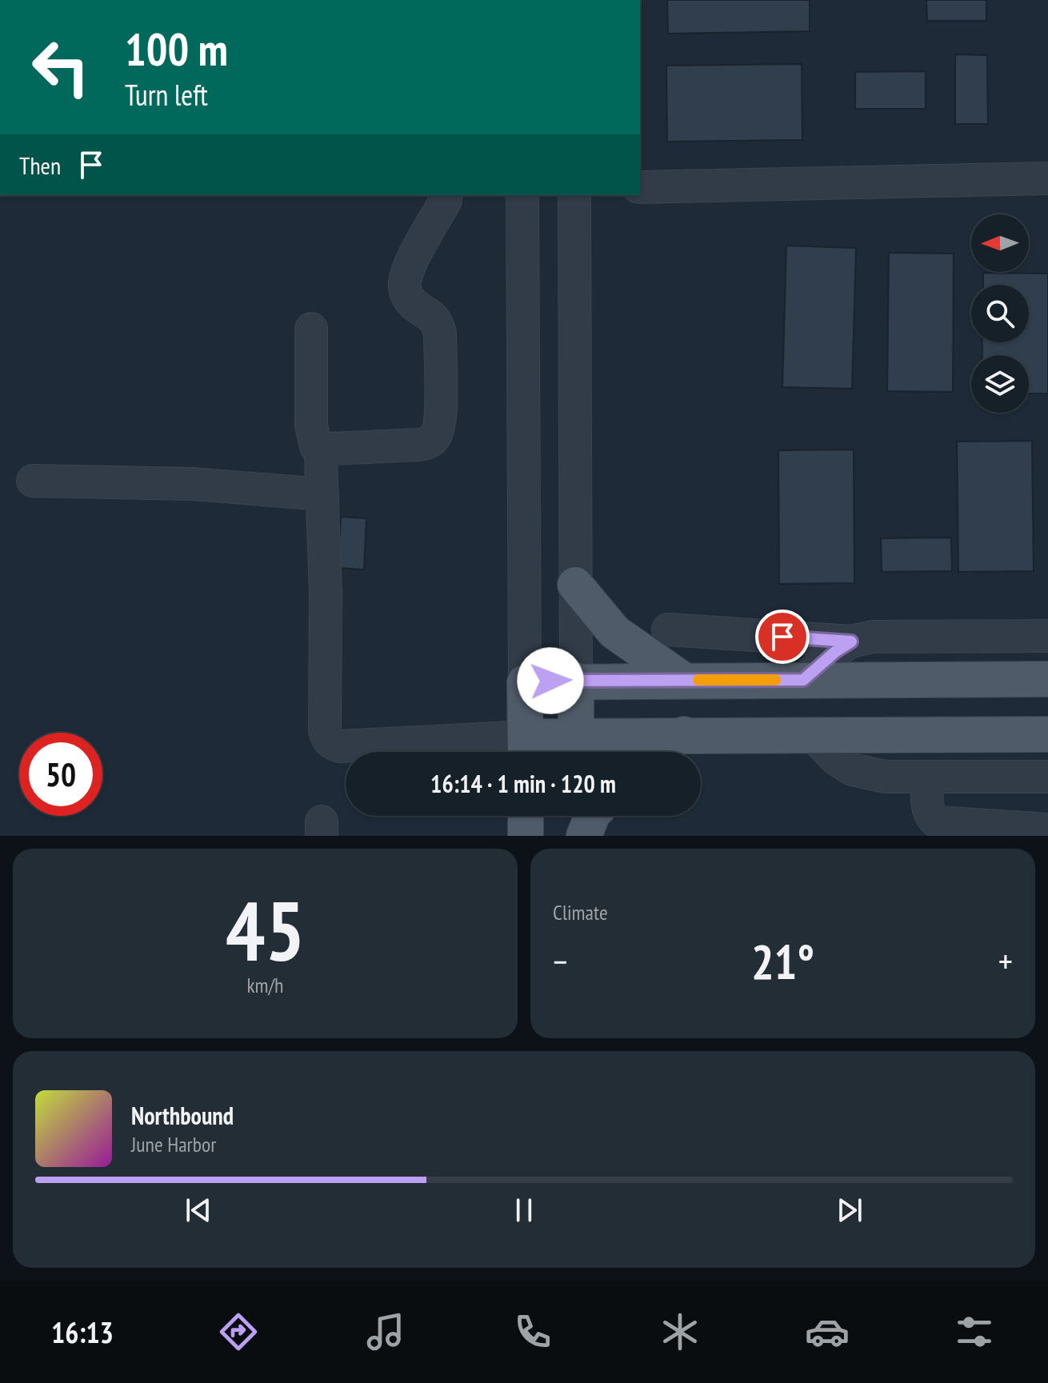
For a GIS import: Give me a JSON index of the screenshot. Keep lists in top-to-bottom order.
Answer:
{
  "north": "left",
  "page": {
    "turn": ["100 m", "Turn left"],
    "then": "Then",
    "limit": "50",
    "trip": "16:14 · 1 min · 120 m",
    "tile": [
      ["45", "km/h"],
      "Climate"
    ],
    "heat": ["−", "21°", "+"],
    "song": ["Northbound", "June Harbor"],
    "tabs": "16:13"
  }
}
